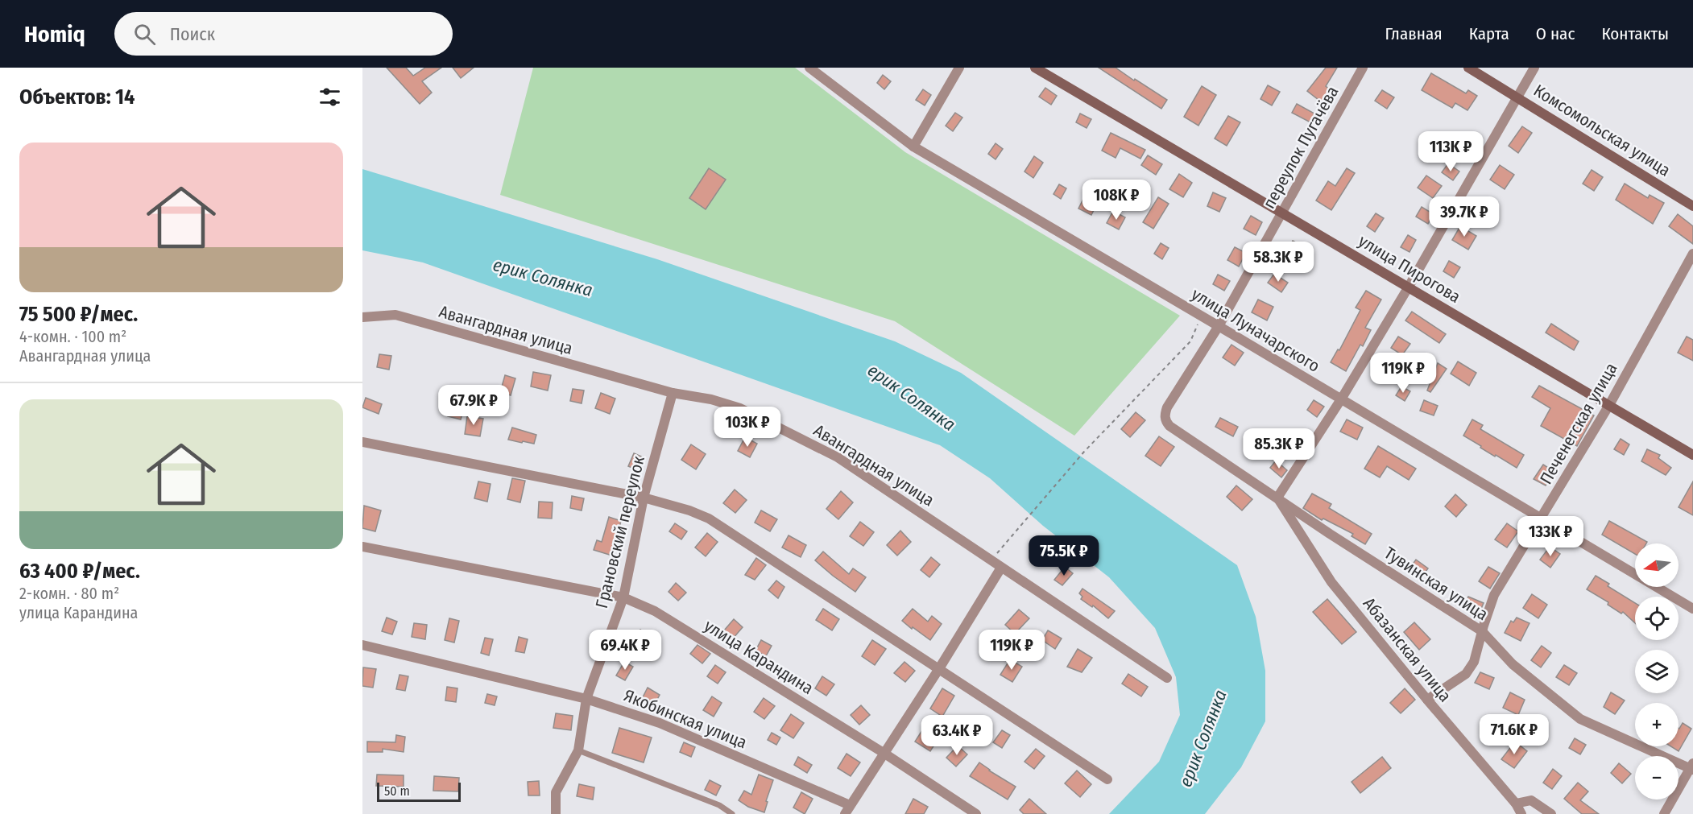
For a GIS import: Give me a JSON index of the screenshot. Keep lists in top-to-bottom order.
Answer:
{
  "streets": {
    "main road": ["Комсомольская улица", "улица Пирогова"],
    "street": [
      "переулок Пугачёва",
      "Авангардная улица",
      "улица Луначарского",
      "Печенегская улица",
      "Грановский переулок",
      "Тувинская улица",
      "Абазанская улица",
      "улица Карандина",
      "Якобинская улица"
    ]
  },
  "crossings": [
    ["переулок Пугачёва", "улица Пирогова"],
    ["переулок Пугачёва", "улица Луначарского"],
    ["переулок Пугачёва", "Тувинская улица"],
    ["улица Пирогова", "Печенегская улица"],
    ["Авангардная улица", "Грановский переулок"],
    ["улица Луначарского", "Печенегская улица"],
    ["Печенегская улица", "Тувинская улица"],
    ["Печенегская улица", "Абазанская улица"],
    ["Грановский переулок", "улица Карандина"],
    ["Грановский переулок", "Якобинская улица"],
    ["Тувинская улица", "Абазанская улица"]
  ],
  "water": ["ерик Солянка"],
  "scale_bar": "50 m",
  "north": "left",
  "page": {
    "header": "Homiq",
    "search": "Поиск",
    "nav": [
      "Главная",
      "Карта",
      "О нас",
      "Контакты"
    ],
    "heading": "Объектов: 14",
    "list": [
      {
        "name": "75 500 ₽/мес.",
        "note": "4-комн. · 100 m² · Авангардная улица"
      },
      {
        "name": "63 400 ₽/мес.",
        "note": "2-комн. · 80 m² · улица Карандина"
      }
    ],
    "price": [
      "113K ₽",
      "108K ₽",
      "39.7K ₽",
      "58.3K ₽",
      "119K ₽",
      "67.9K ₽",
      "103K ₽",
      "85.3K ₽",
      "133K ₽",
      "75.5K ₽",
      "69.4K ₽",
      "119K ₽",
      "71.6K ₽",
      "63.4K ₽"
    ],
    "map_buttons": ["+", "−"],
    "scale": "50 m"
  }
}
